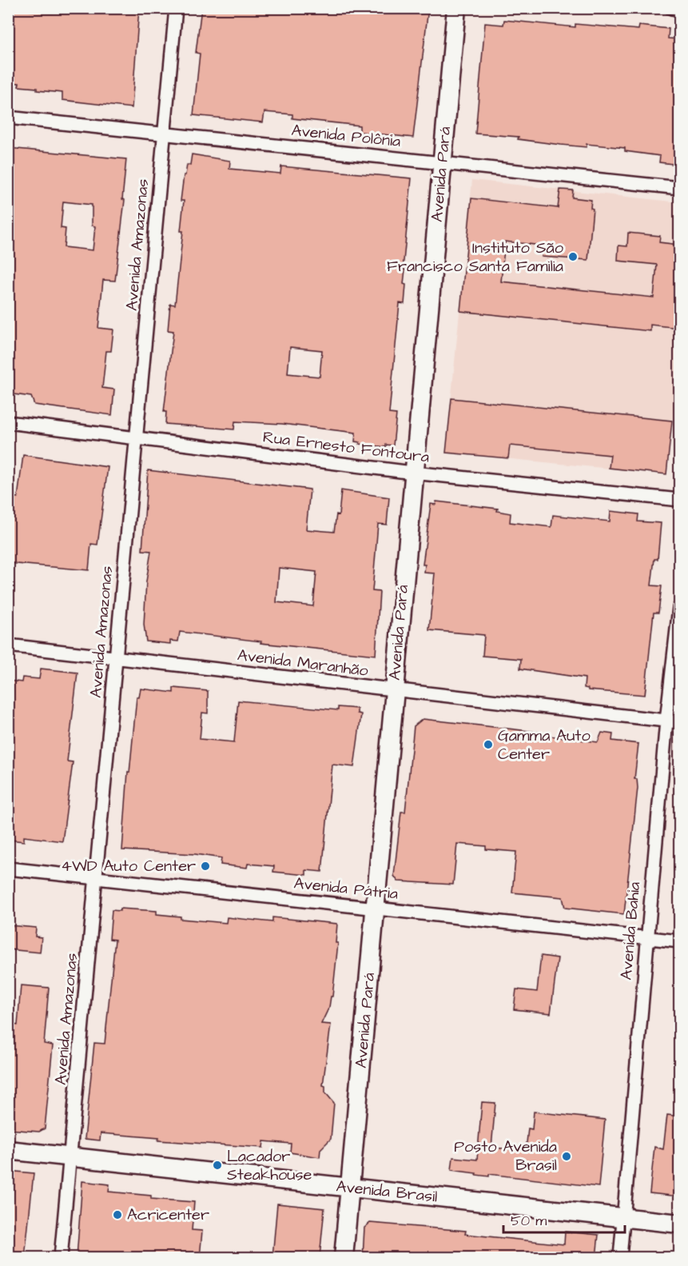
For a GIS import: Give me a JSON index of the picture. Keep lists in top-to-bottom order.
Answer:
{
  "streets": {
    "street": [
      "Avenida Polônia",
      "Avenida Pará",
      "Avenida Amazonas",
      "Rua Ernesto Fontoura",
      "Avenida Maranhão",
      "Avenida Pátria",
      "Avenida Bahia",
      "Avenida Brasil"
    ]
  },
  "crossings": [
    ["Avenida Polônia", "Avenida Pará"],
    ["Avenida Polônia", "Avenida Amazonas"],
    ["Avenida Pará", "Rua Ernesto Fontoura"],
    ["Avenida Pará", "Avenida Maranhão"],
    ["Avenida Pará", "Avenida Pátria"],
    ["Avenida Pará", "Avenida Brasil"],
    ["Avenida Amazonas", "Rua Ernesto Fontoura"],
    ["Avenida Amazonas", "Avenida Maranhão"],
    ["Avenida Amazonas", "Avenida Pátria"],
    ["Avenida Amazonas", "Avenida Brasil"],
    ["Avenida Maranhão", "Avenida Bahia"],
    ["Avenida Pátria", "Avenida Bahia"],
    ["Avenida Bahia", "Avenida Brasil"]
  ],
  "places": [
    "Instituto São Francisco Santa Familia",
    "Gamma Auto Center",
    "4WD Auto Center",
    "Posto Avenida Brasil",
    "Lacador Steakhouse",
    "Acricenter"
  ],
  "scale_bar": "50 m"
}
